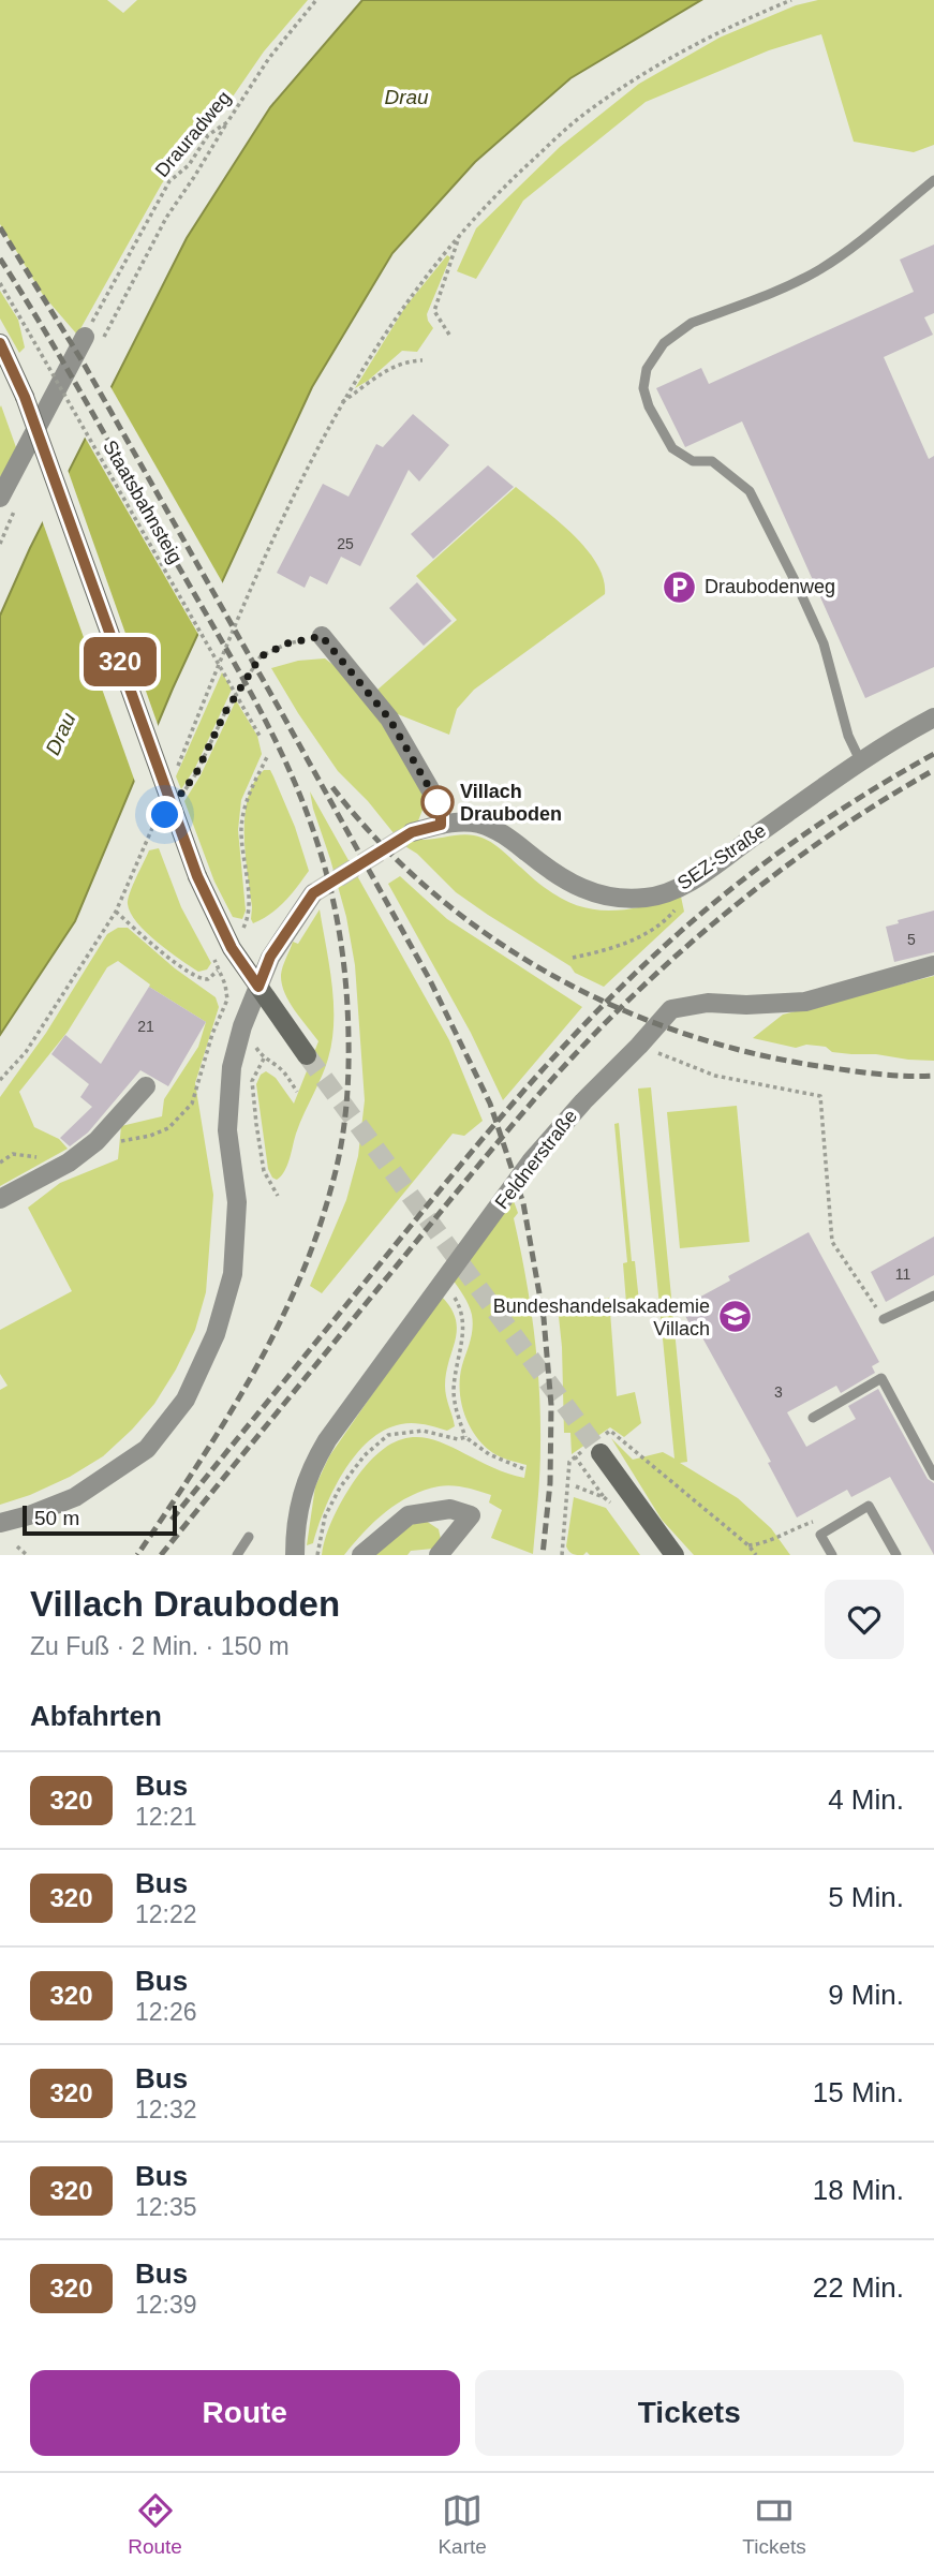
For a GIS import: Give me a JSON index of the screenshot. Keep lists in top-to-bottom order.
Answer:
{
  "streets": {
    "street": ["SEZ-Straße", "Feldnerstraße"],
    "path": ["Drauradweg", "Staatsbahnsteig"]
  },
  "water": ["Drau"],
  "places": {
    "parking": ["Draubodenweg"],
    "other": ["Villach Drauboden"],
    "school or university": ["Bundeshandelsakademie Villach"]
  },
  "lines": ["bus line 320"],
  "house_numbers": [
    "25",
    "5",
    "21",
    "11",
    "3"
  ],
  "scale_bar": "50 m",
  "page": {
    "on_map": "320",
    "scale": "50 m",
    "heading": [
      ["Villach Drauboden", "Zu Fuß · 2 Min. · 150 m"],
      "Abfahrten"
    ],
    "list": [
      {
        "mark": "320",
        "name": "Bus",
        "note": "12:21",
        "value": "4 Min."
      },
      {
        "mark": "320",
        "name": "Bus",
        "note": "12:22",
        "value": "5 Min."
      },
      {
        "mark": "320",
        "name": "Bus",
        "note": "12:26",
        "value": "9 Min."
      },
      {
        "mark": "320",
        "name": "Bus",
        "note": "12:32",
        "value": "15 Min."
      },
      {
        "mark": "320",
        "name": "Bus",
        "note": "12:35",
        "value": "18 Min."
      },
      {
        "mark": "320",
        "name": "Bus",
        "note": "12:39",
        "value": "22 Min."
      }
    ],
    "buttons": ["Route", "Tickets"],
    "tabs": ["Route", "Karte", "Tickets"]
  }
}
